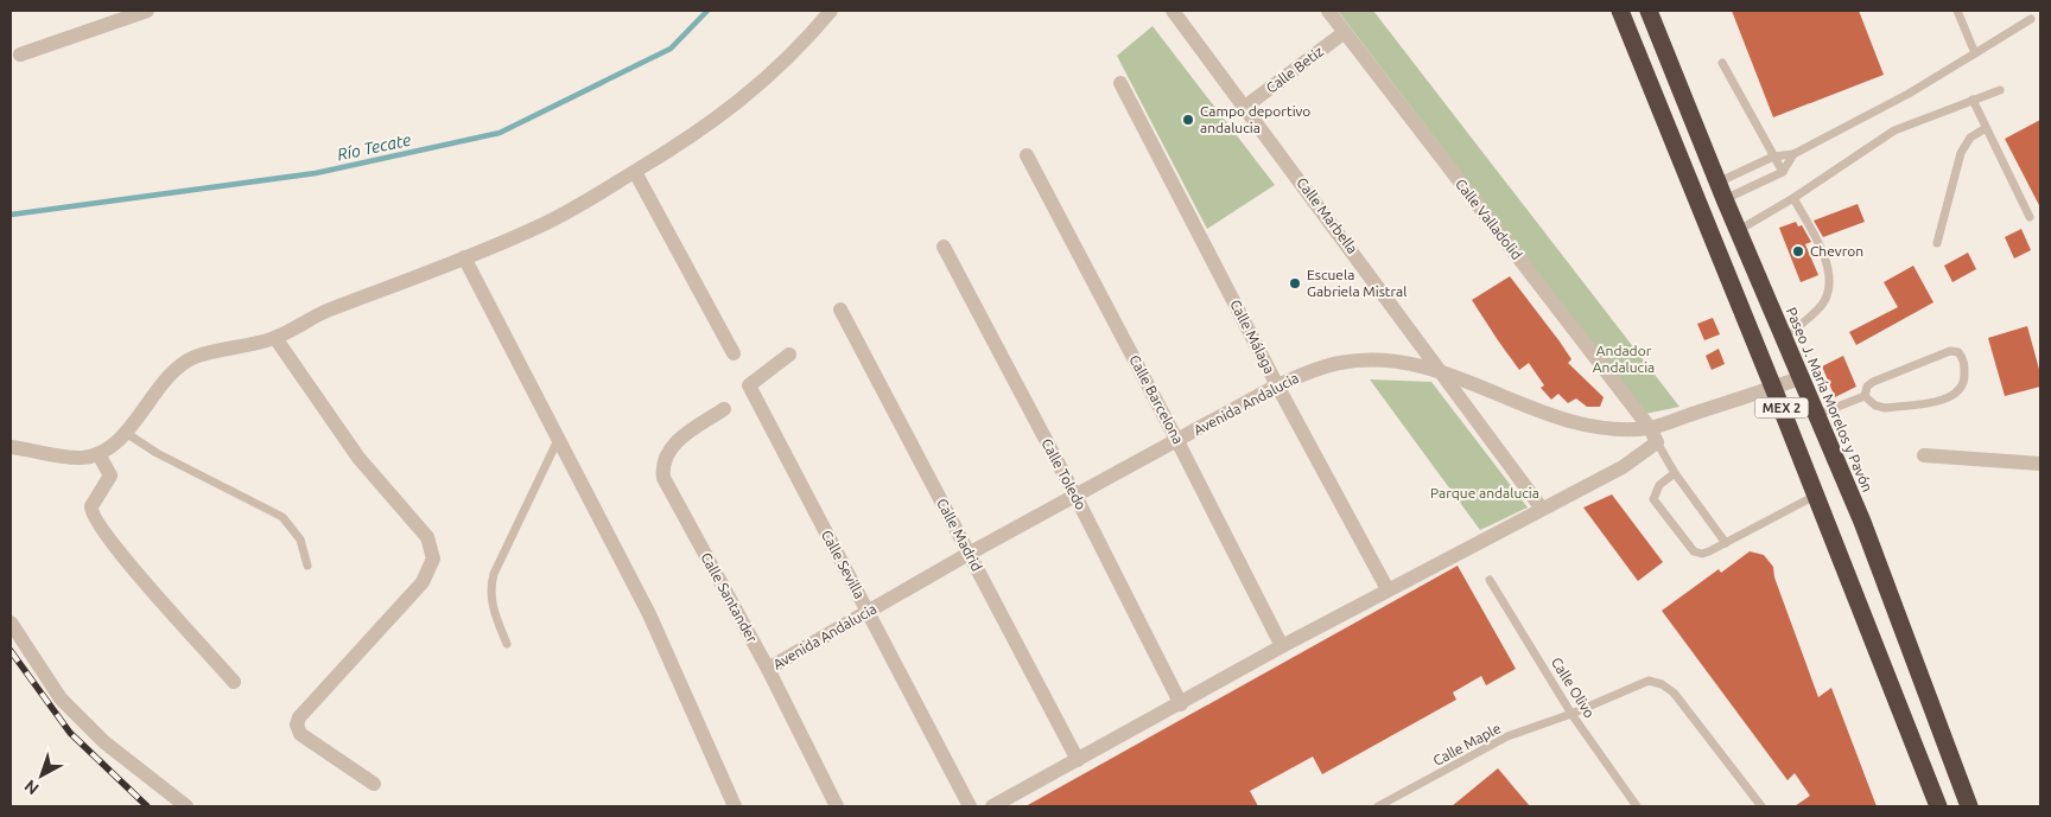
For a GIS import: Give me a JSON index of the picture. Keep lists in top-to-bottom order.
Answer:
{
  "streets": {
    "highway": ["Paseo J. María Morelos y Pavón", "MEX 2"],
    "street": [
      "Calle Betiz",
      "Calle Marbella",
      "Calle Valladolid",
      "Calle Málaga",
      "Calle Barcelona",
      "Avenida Andalucia",
      "Calle Toledo",
      "Calle Madrid",
      "Calle Sevilla",
      "Calle Santander"
    ],
    "lane": ["Calle Olivo", "Calle Maple"]
  },
  "crossings": [
    ["Calle Betiz", "Calle Marbella"],
    ["Calle Betiz", "Calle Valladolid"],
    ["Calle Marbella", "Avenida Andalucia"],
    ["Calle Valladolid", "Avenida Andalucia"],
    ["Calle Málaga", "Avenida Andalucia"],
    ["Calle Barcelona", "Avenida Andalucia"],
    ["Paseo J. María Morelos y Pavón", "Avenida Andalucia"],
    ["Avenida Andalucia", "MEX 2"],
    ["Avenida Andalucia", "Calle Toledo"],
    ["Avenida Andalucia", "Calle Madrid"],
    ["Avenida Andalucia", "Calle Sevilla"],
    ["Avenida Andalucia", "Calle Santander"],
    ["Calle Olivo", "Calle Maple"]
  ],
  "water": ["Río Tecate"],
  "parks": ["Andador Andalucia", "Parque andalucia"],
  "places": ["Campo deportivo andalucia", "Chevron", "Escuela Gabriela Mistral"],
  "north": "bottom left"
}
